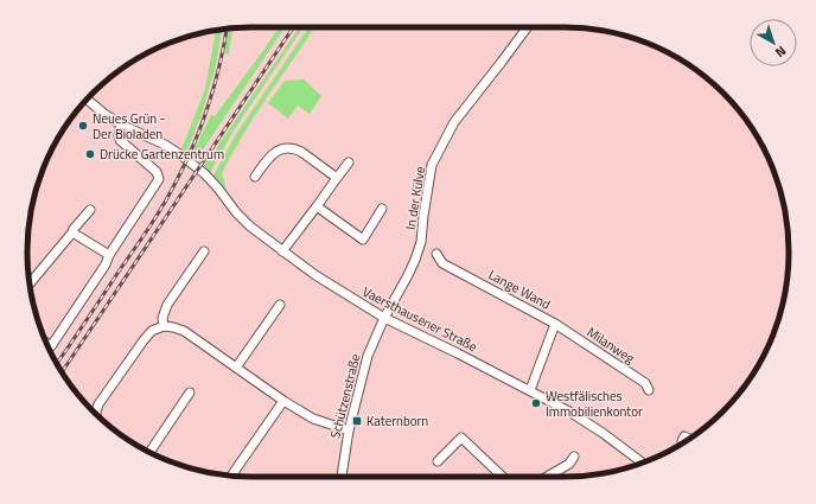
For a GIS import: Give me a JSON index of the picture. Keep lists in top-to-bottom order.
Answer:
{
  "streets": {
    "street": [
      "In der Külve",
      "Lange Wand",
      "Vaersthausener Straße",
      "Milanweg",
      "Schützenstraße"
    ]
  },
  "crossings": [
    ["In der Külve", "Vaersthausener Straße"],
    ["In der Külve", "Schützenstraße"],
    ["Lange Wand", "Vaersthausener Straße"],
    ["Lange Wand", "Milanweg"],
    ["Vaersthausener Straße", "Schützenstraße"]
  ],
  "places": {
    "other": ["Neues Grün - Der Bioladen", "Drücke Gartenzentrum", "Westfälisches Immobilienkontor"],
    "transit": ["Katernborn"]
  },
  "north": "bottom right"
}
